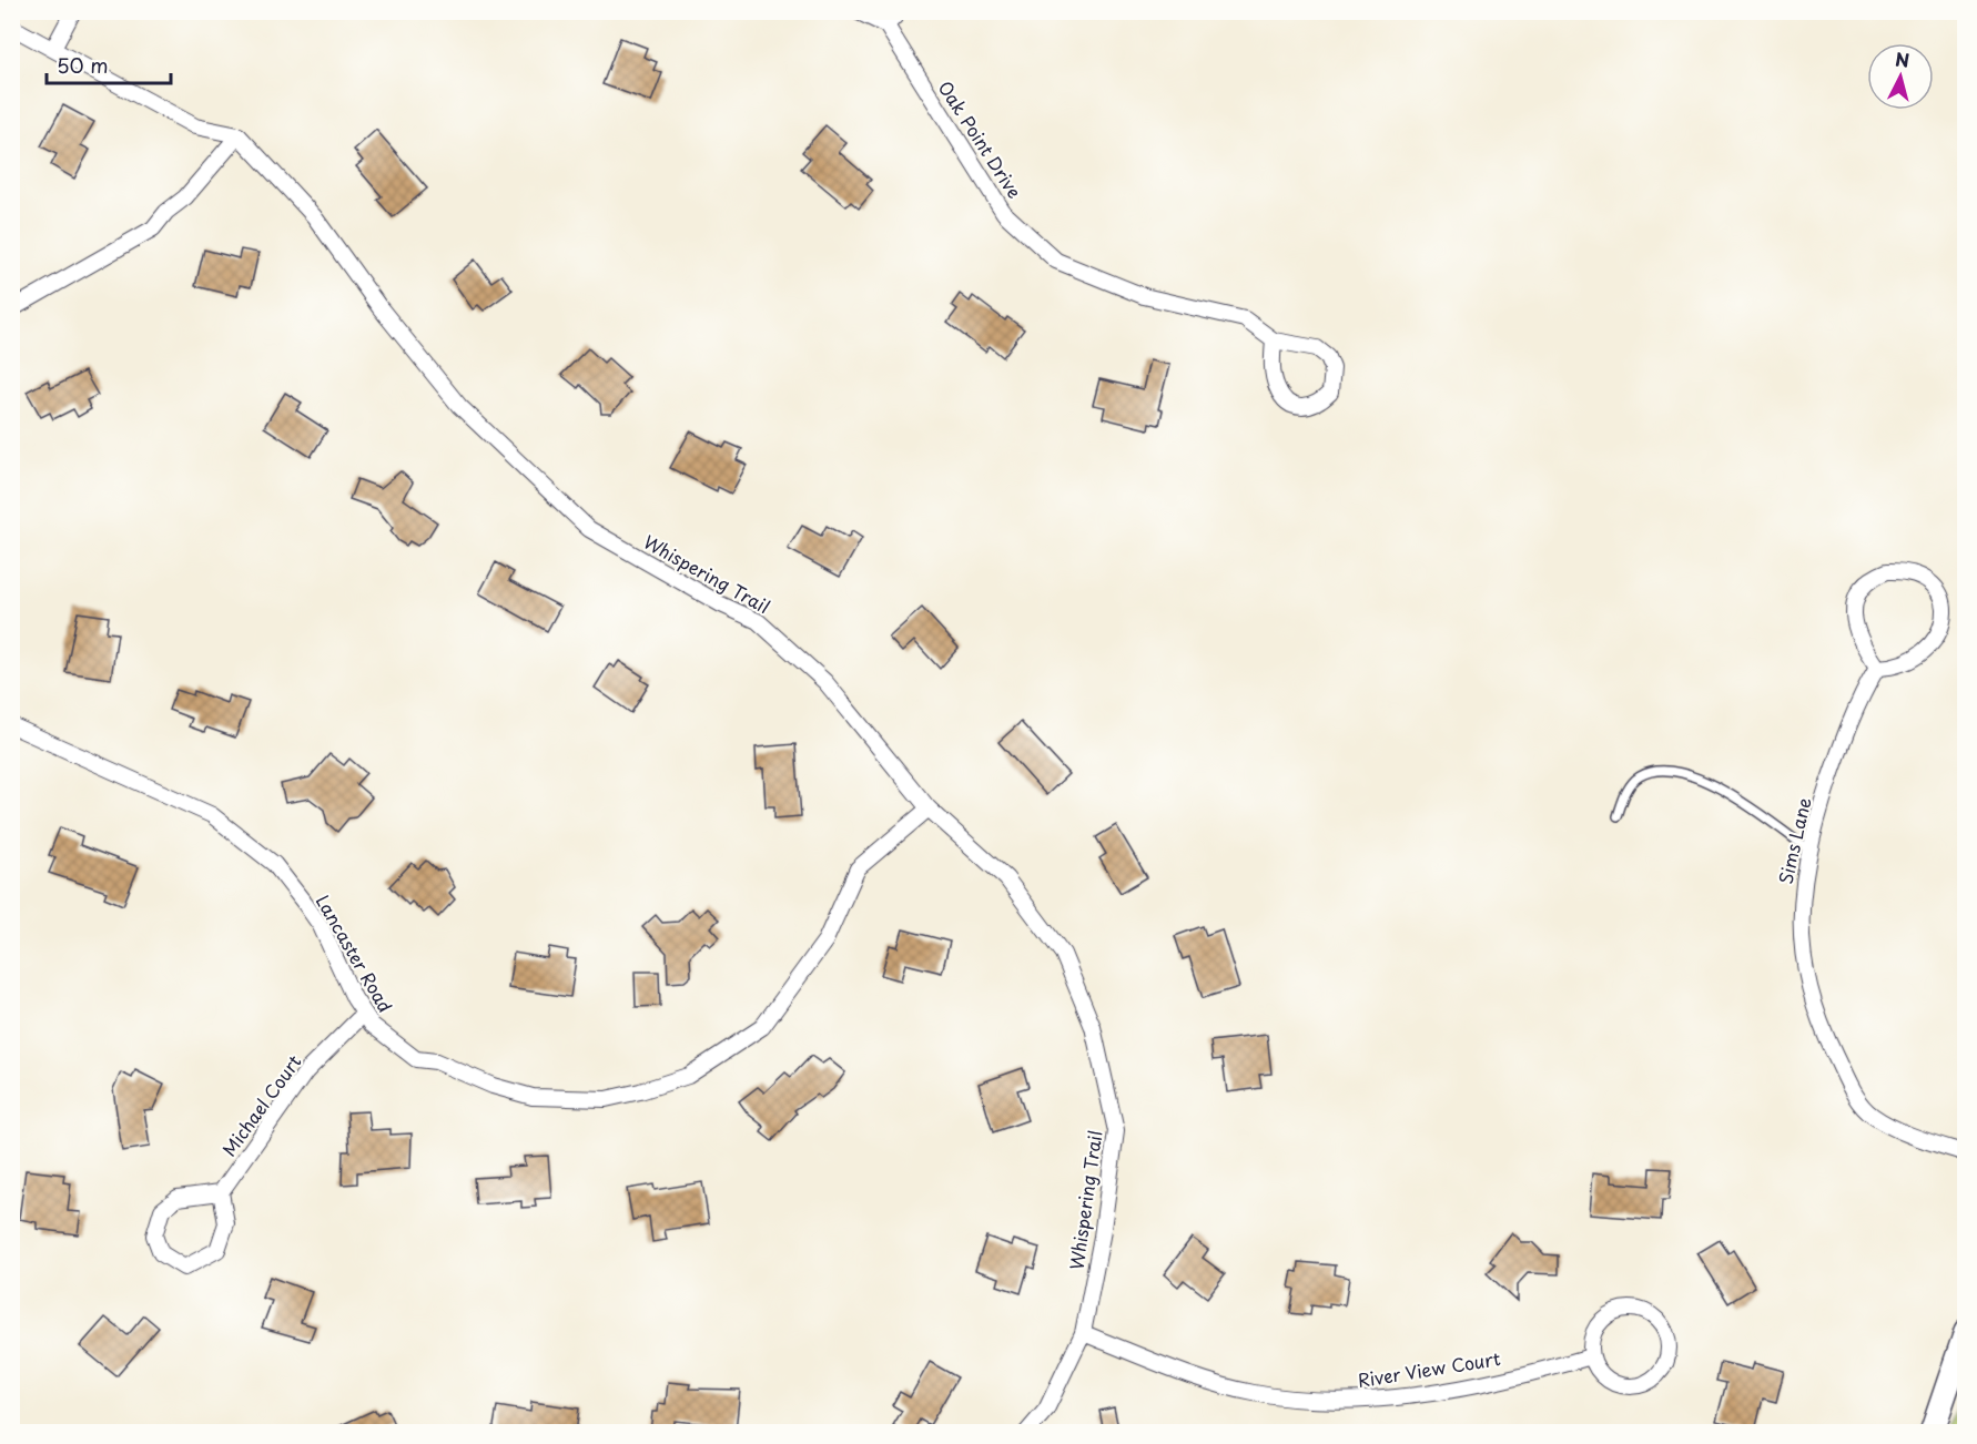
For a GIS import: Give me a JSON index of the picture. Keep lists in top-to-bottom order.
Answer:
{
  "streets": {
    "street": [
      "Oak Point Drive",
      "Whispering Trail",
      "Sims Lane",
      "Lancaster Road",
      "Michael Court",
      "River View Court"
    ]
  },
  "crossings": [
    ["Whispering Trail", "Lancaster Road"],
    ["Whispering Trail", "River View Court"],
    ["Lancaster Road", "Michael Court"]
  ],
  "scale_bar": "50 m",
  "north": "top"
}
